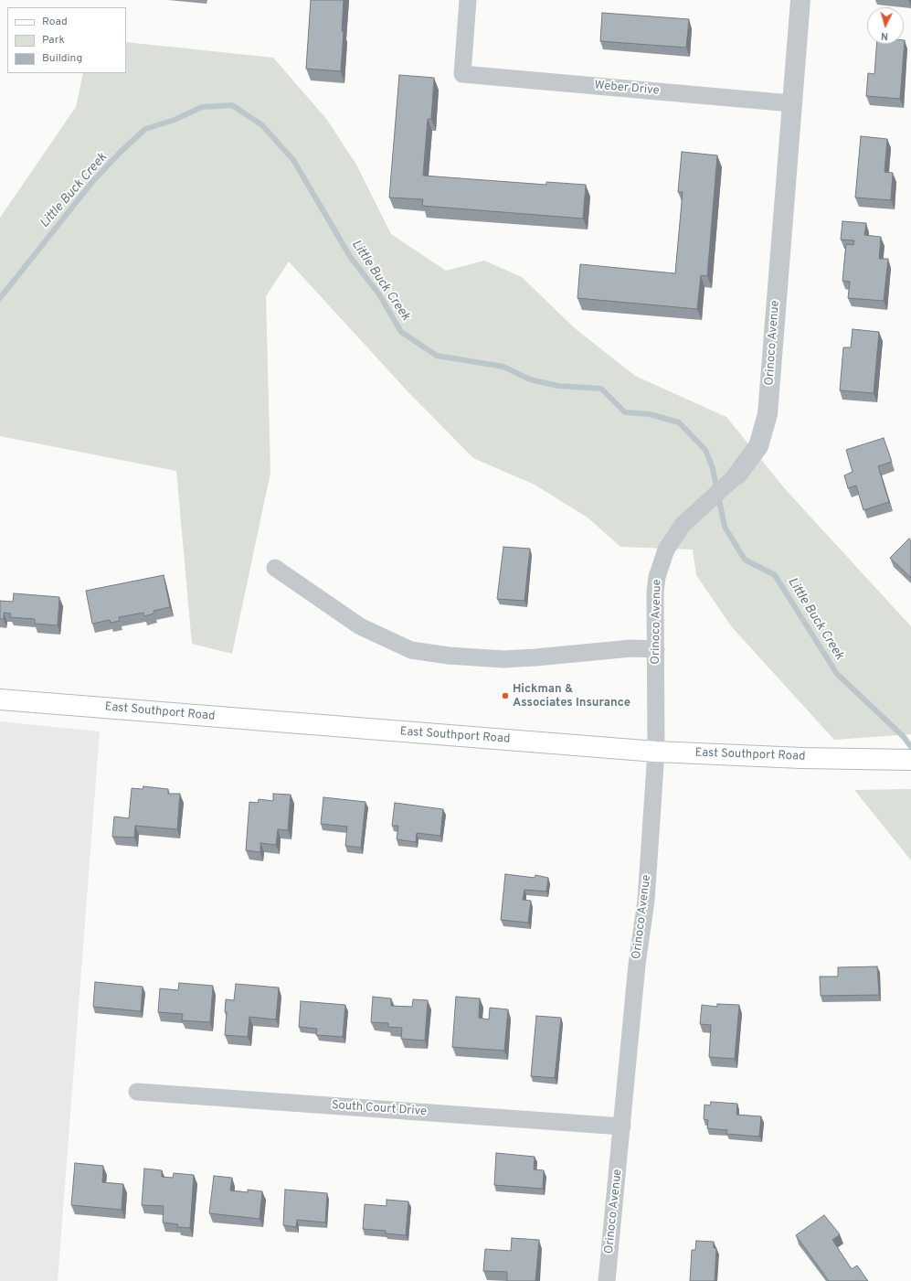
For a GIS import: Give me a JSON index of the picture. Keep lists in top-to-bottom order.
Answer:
{
  "streets": {
    "main road": ["East Southport Road"],
    "street": ["Weber Drive", "Orinoco Avenue", "South Court Drive"]
  },
  "crossings": [
    ["Weber Drive", "Orinoco Avenue"],
    ["Orinoco Avenue", "East Southport Road"],
    ["Orinoco Avenue", "South Court Drive"]
  ],
  "water": ["Little Buck Creek"],
  "places": ["Hickman & Associates Insurance"],
  "legend": ["Road", "Park", "Building"],
  "north": "bottom"
}
